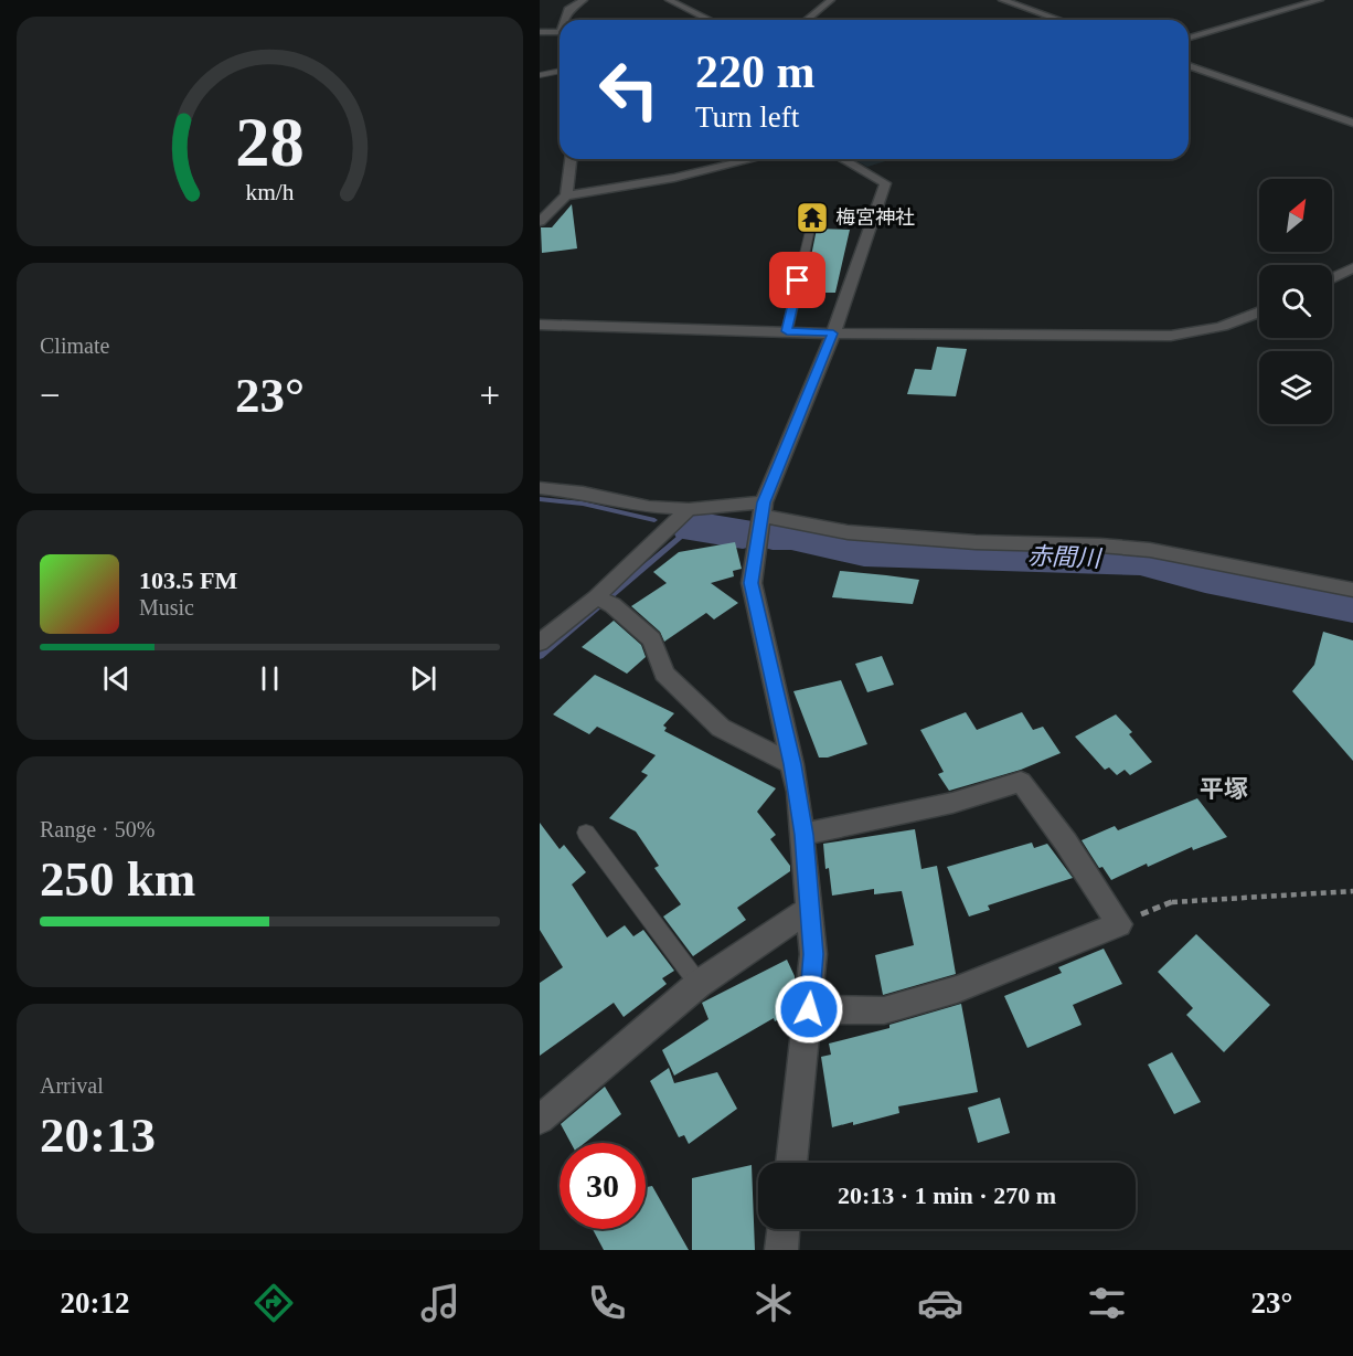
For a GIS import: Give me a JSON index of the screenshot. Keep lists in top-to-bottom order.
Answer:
{
  "districts": ["平塚"],
  "water": ["赤間川"],
  "places": {
    "temple": ["梅宮神社"]
  },
  "north": "top right",
  "page": {
    "turn": ["220 m", "Turn left"],
    "tile": [
      "Climate",
      ["Range · 50%", "250 km"],
      ["Arrival", "20:13"]
    ],
    "heat": ["−", "23°", "+"],
    "song": ["103.5 FM", "Music"],
    "limit": "30",
    "trip": "20:13 · 1 min · 270 m",
    "tabs": ["20:12", "23°"],
    "gauge": ["28", "km/h"]
  }
}
